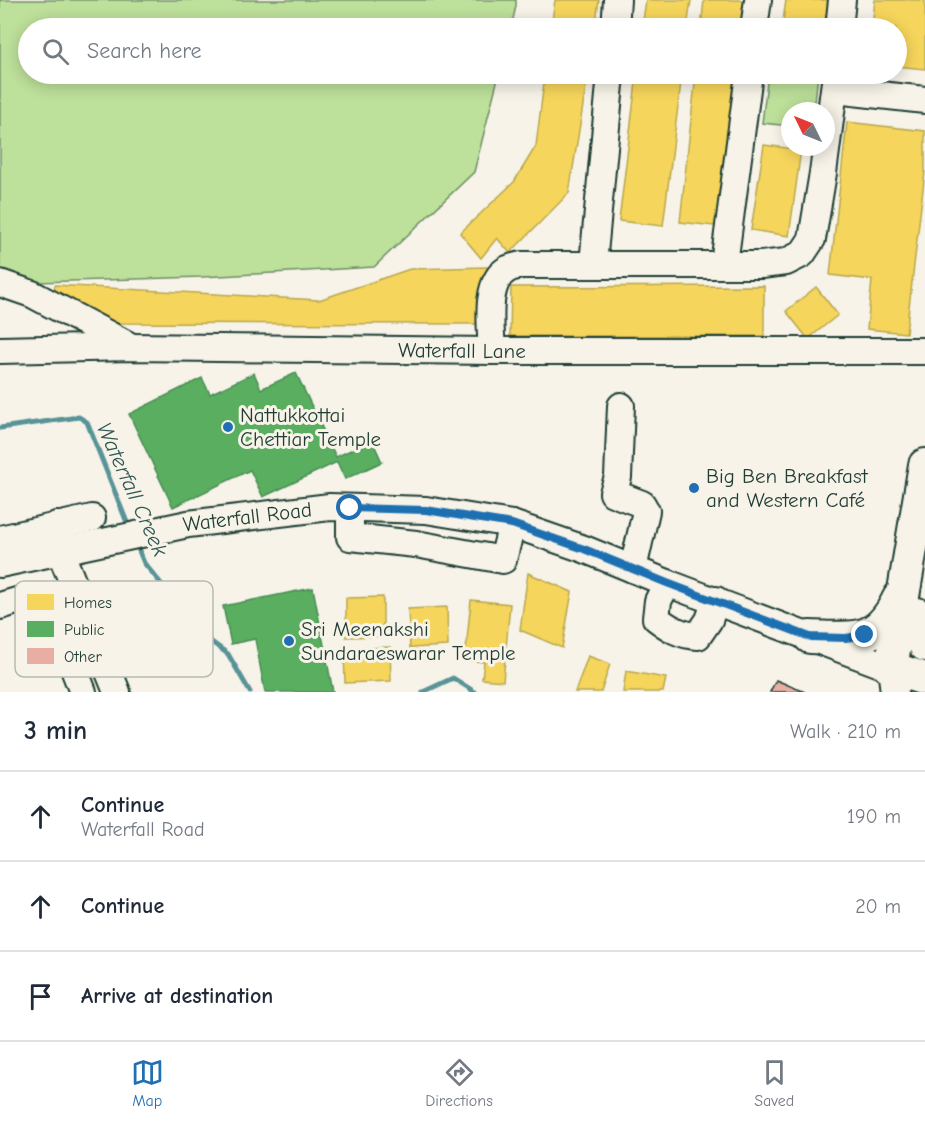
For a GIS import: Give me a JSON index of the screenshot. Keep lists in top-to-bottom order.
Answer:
{
  "streets": {
    "street": ["Waterfall Lane", "Waterfall Road"]
  },
  "water": ["Waterfall Creek"],
  "places": ["Nattukkottai Chettiar Temple", "Big Ben Breakfast and Western Café", "Sri Meenakshi Sundaraeswarar Temple"],
  "legend": ["Homes", "Public", "Other"],
  "north": "top left",
  "page": {
    "search": "Search here",
    "heading": ["3 min", "Walk · 210 m"],
    "list": [
      ["Continue", "Waterfall Road", "190 m"],
      ["Continue", "20 m"],
      "Arrive at destination"
    ],
    "nav": ["Map", "Directions", "Saved"]
  }
}
